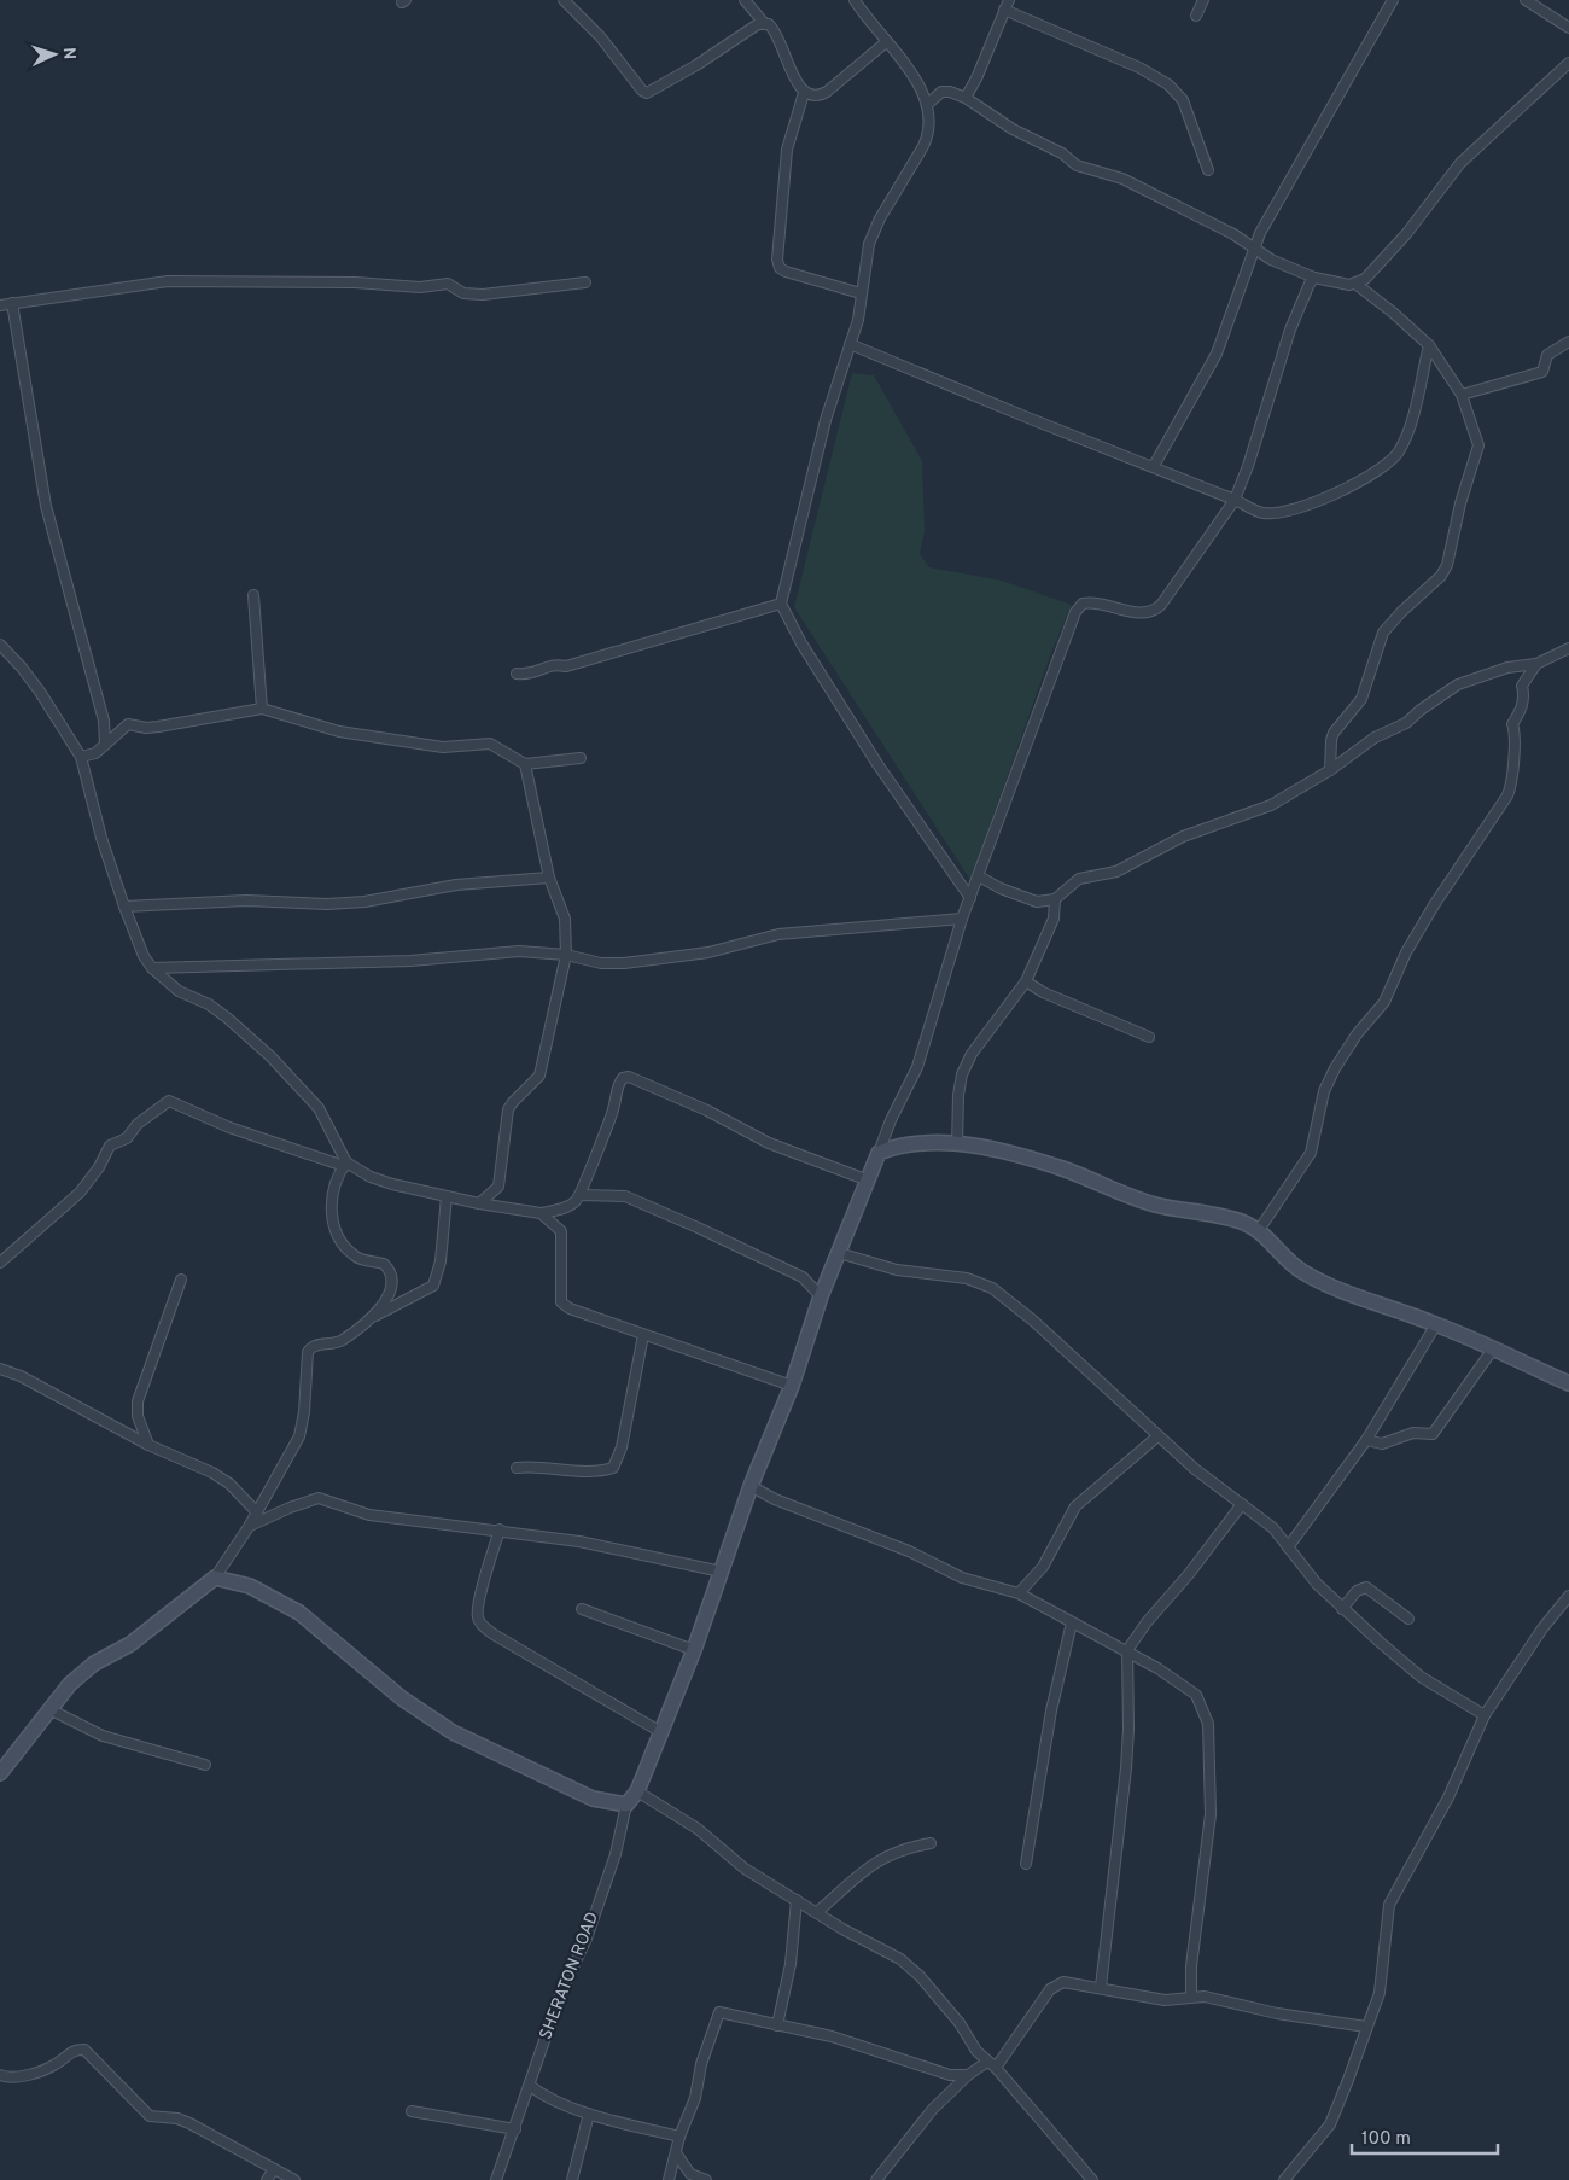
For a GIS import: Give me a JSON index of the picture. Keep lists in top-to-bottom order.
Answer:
{
  "streets": {
    "street": ["SHERATON ROAD"]
  },
  "scale_bar": "100 m",
  "north": "right"
}
